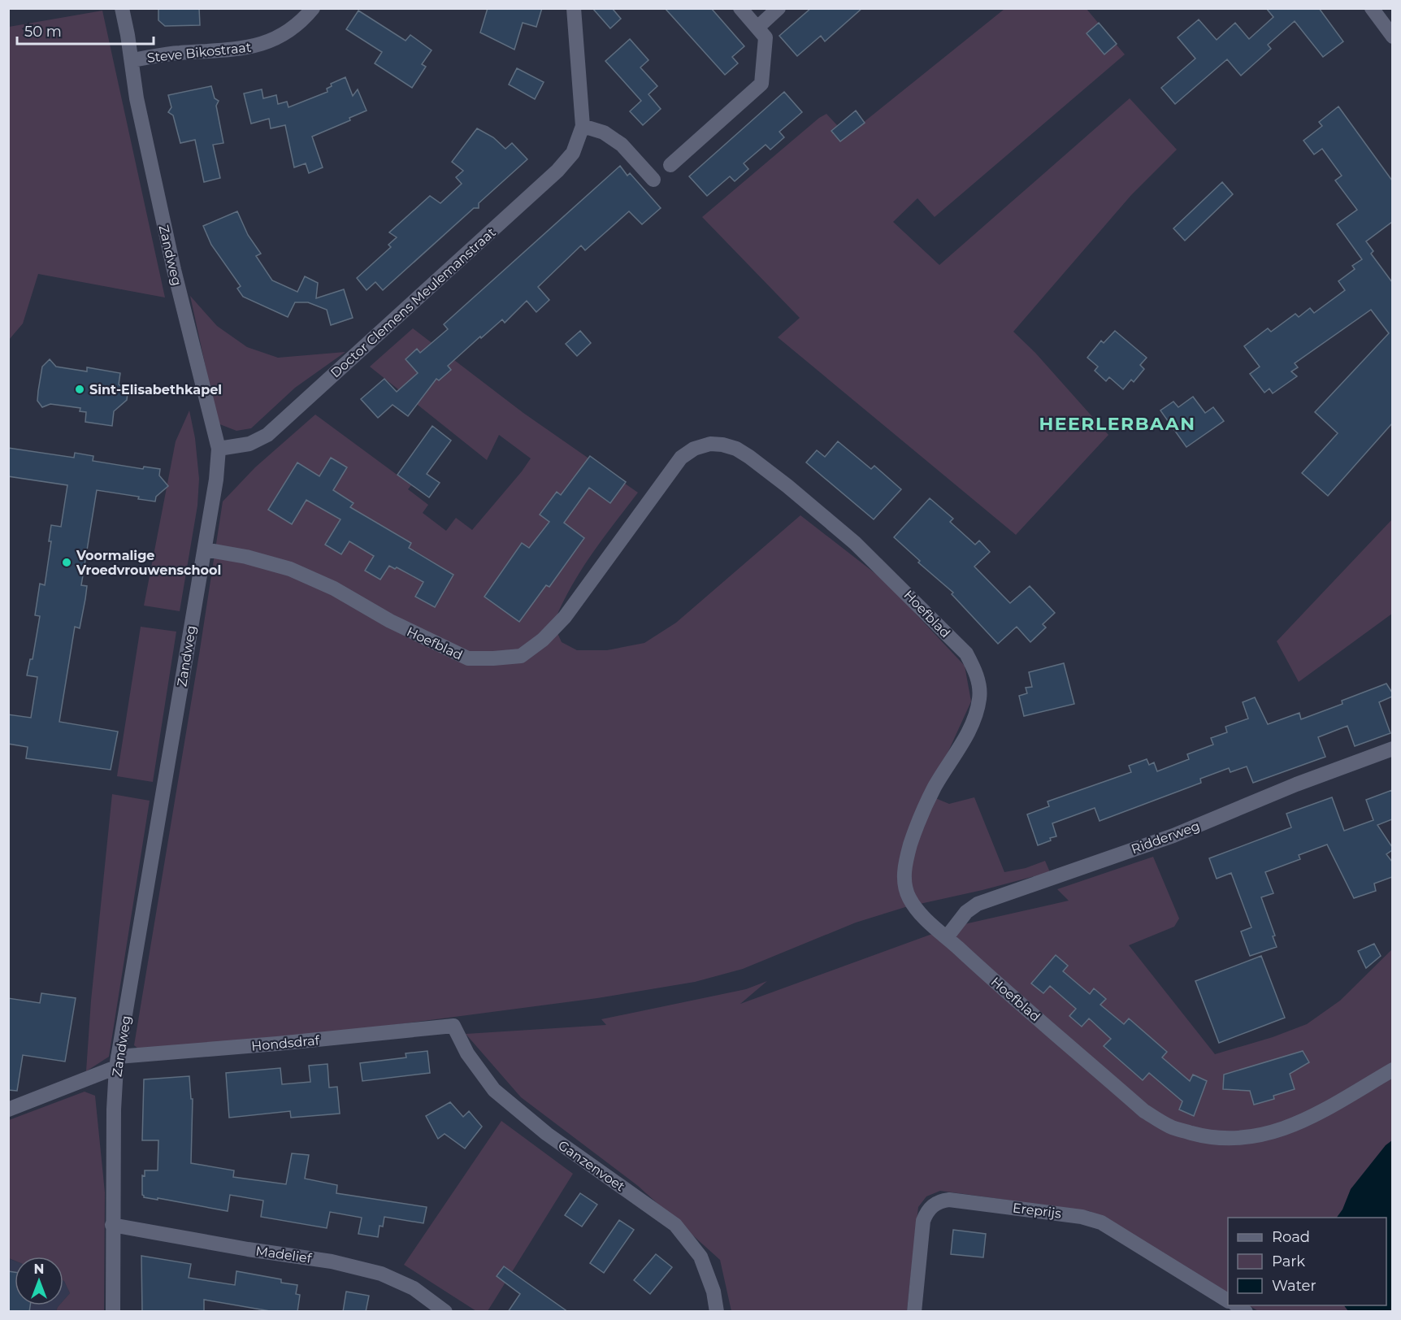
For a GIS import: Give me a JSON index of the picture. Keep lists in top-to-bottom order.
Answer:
{
  "streets": {
    "street": [
      "Steve Bikostraat",
      "Zandweg",
      "Doctor Clemens Meulemanstraat",
      "Hoefblad",
      "Ridderweg",
      "Hondsdraf",
      "Ganzenvoet",
      "Ereprijs",
      "Madelief"
    ]
  },
  "crossings": [
    ["Steve Bikostraat", "Zandweg"],
    ["Zandweg", "Doctor Clemens Meulemanstraat"],
    ["Zandweg", "Hoefblad"],
    ["Zandweg", "Hondsdraf"],
    ["Zandweg", "Madelief"],
    ["Hoefblad", "Ridderweg"],
    ["Hondsdraf", "Ganzenvoet"]
  ],
  "districts": ["HEERLERBAAN"],
  "places": ["Sint-Elisabethkapel", "Voormalige Vroedvrouwenschool"],
  "legend": ["Road", "Park", "Water"],
  "scale_bar": "50 m",
  "north": "top"
}
